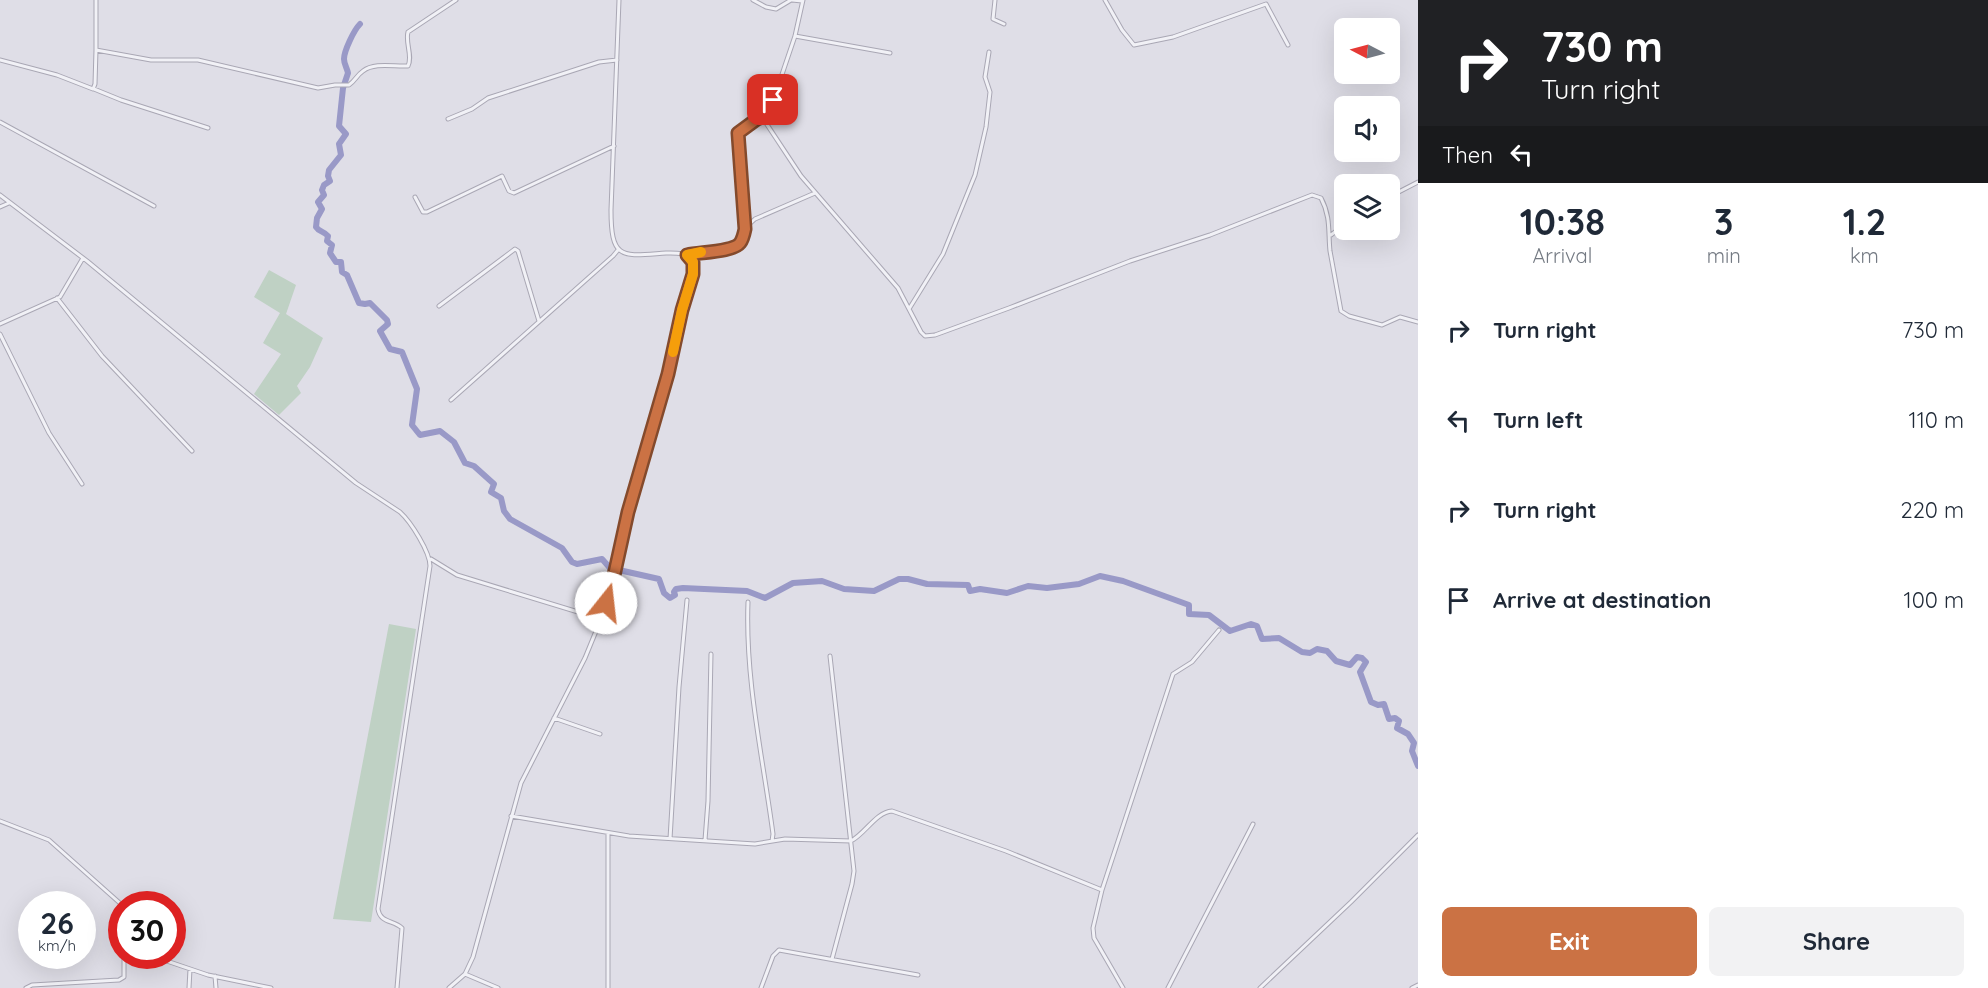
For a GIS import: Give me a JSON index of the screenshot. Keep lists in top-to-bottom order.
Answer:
{
  "north": "left",
  "page": {
    "turn": ["730 m", "Turn right"],
    "then": "Then",
    "eta": [
      "10:38",
      "Arrival",
      "3",
      "min",
      "1.2",
      "km"
    ],
    "list": [
      {
        "name": "Turn right",
        "value": "730 m"
      },
      {
        "name": "Turn left",
        "value": "110 m"
      },
      {
        "name": "Turn right",
        "value": "220 m"
      },
      {
        "name": "Arrive at destination",
        "value": "100 m"
      }
    ],
    "speed": "26 km/h",
    "limit": "30",
    "buttons": ["Exit", "Share"]
  }
}
